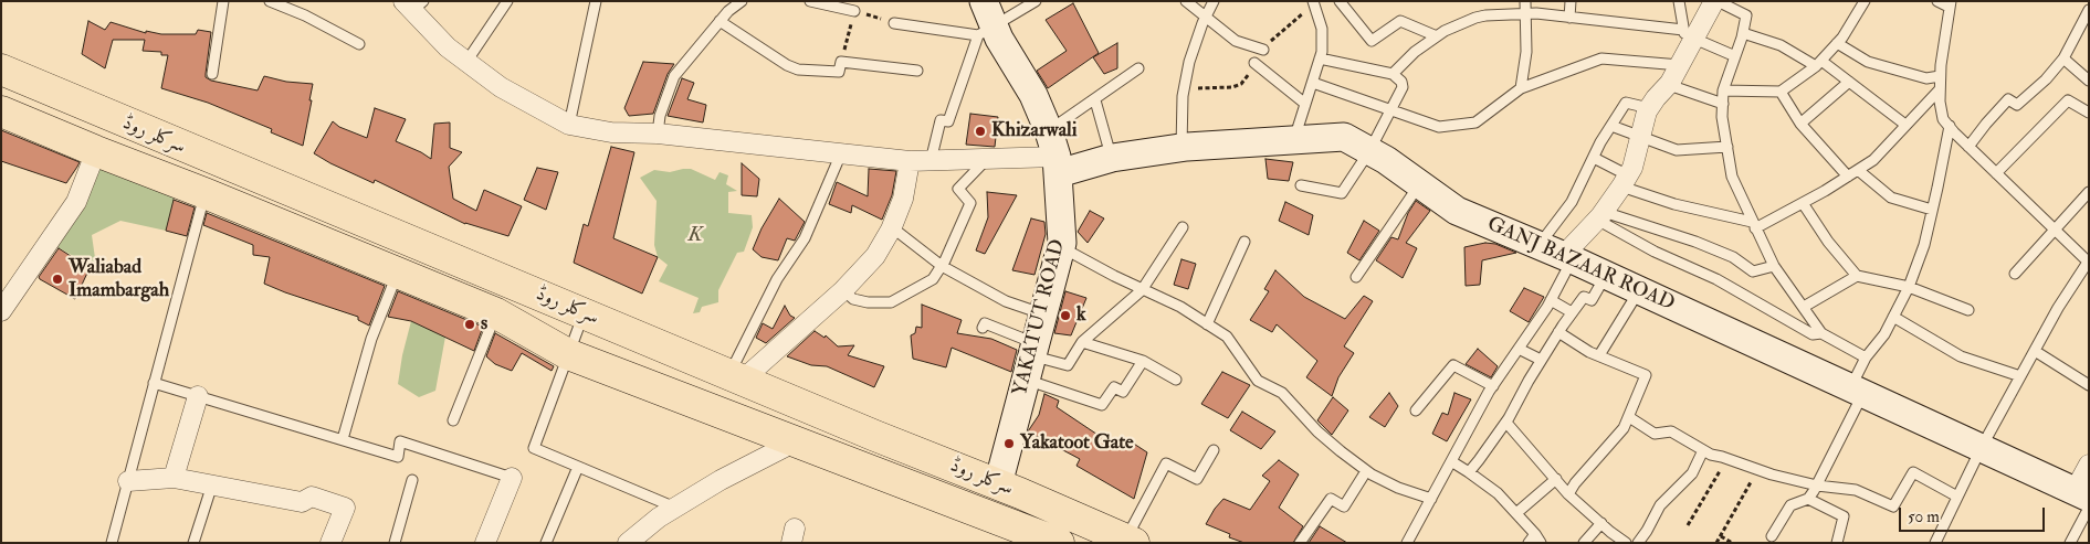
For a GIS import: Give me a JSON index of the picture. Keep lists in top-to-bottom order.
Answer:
{
  "streets": {
    "main road": ["سرکلر روڈ"],
    "street": ["GANJ BAZAAR ROAD", "YAKATUT ROAD"]
  },
  "crossings": [
    ["سرکلر روڈ", "YAKATUT ROAD"],
    ["GANJ BAZAAR ROAD", "YAKATUT ROAD"]
  ],
  "parks": ["K"],
  "places": [
    "Khizarwali",
    "Waliabad Imambargah",
    "k",
    "s",
    "Yakatoot Gate"
  ],
  "scale_bar": "50 m"
}
